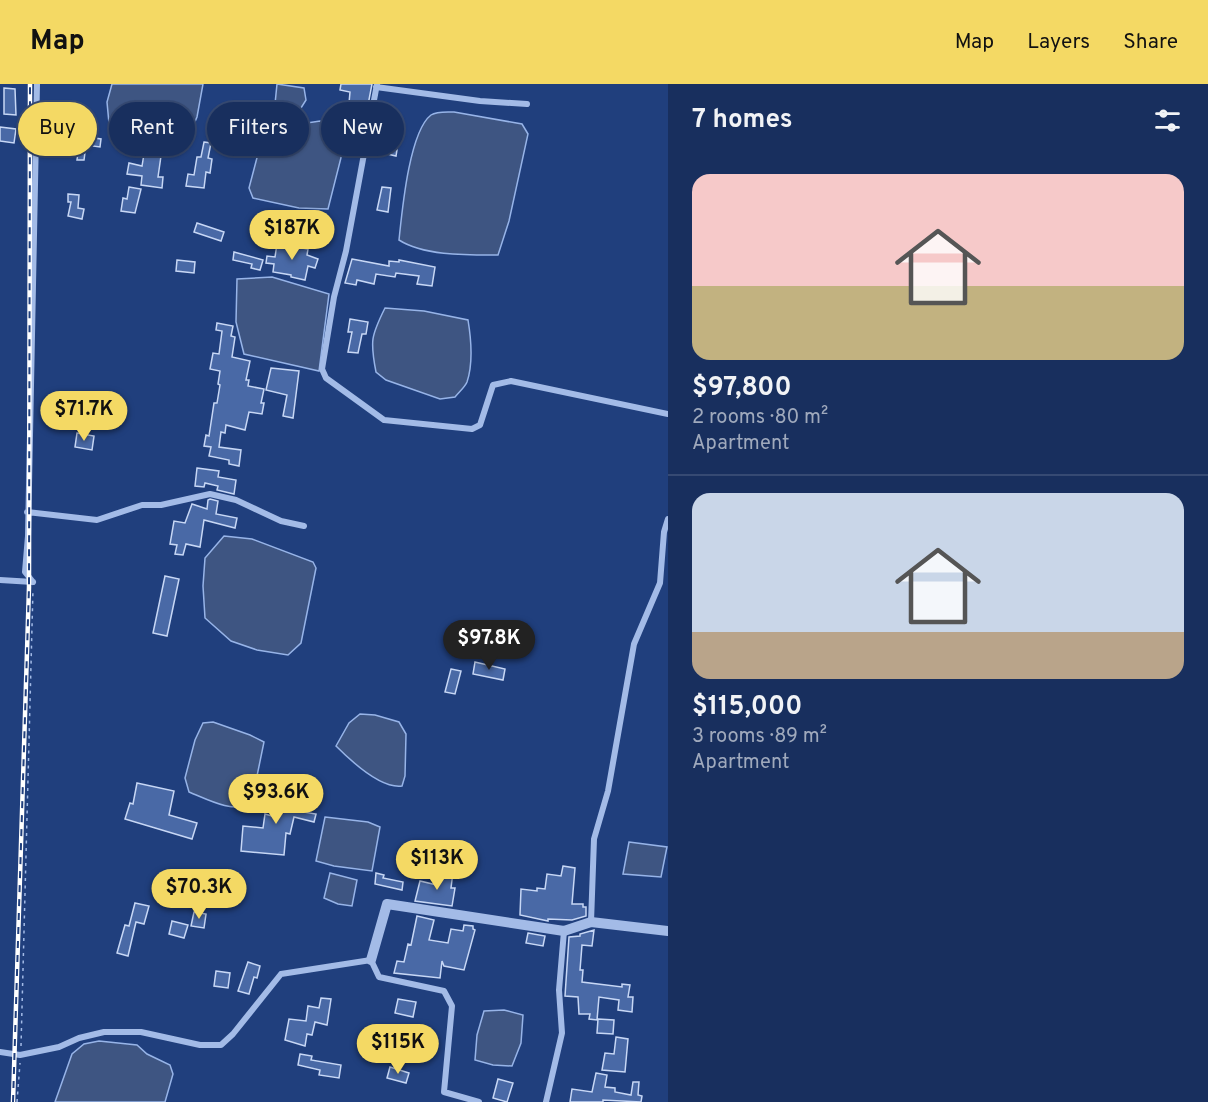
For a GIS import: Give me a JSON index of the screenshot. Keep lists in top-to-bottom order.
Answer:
{
  "page": {
    "header": "Map",
    "nav": ["Map", "Layers", "Share"],
    "heading": "7 homes",
    "chip": [
      "Buy",
      "Rent",
      "Filters",
      "New"
    ],
    "list": [
      {
        "name": "$97,800",
        "note": "2 rooms · 80 m² · Apartment"
      },
      {
        "name": "$115,000",
        "note": "3 rooms · 89 m² · Apartment"
      }
    ],
    "price": [
      "$187K",
      "$71.7K",
      "$97.8K",
      "$93.6K",
      "$113K",
      "$70.3K",
      "$115K"
    ]
  }
}
